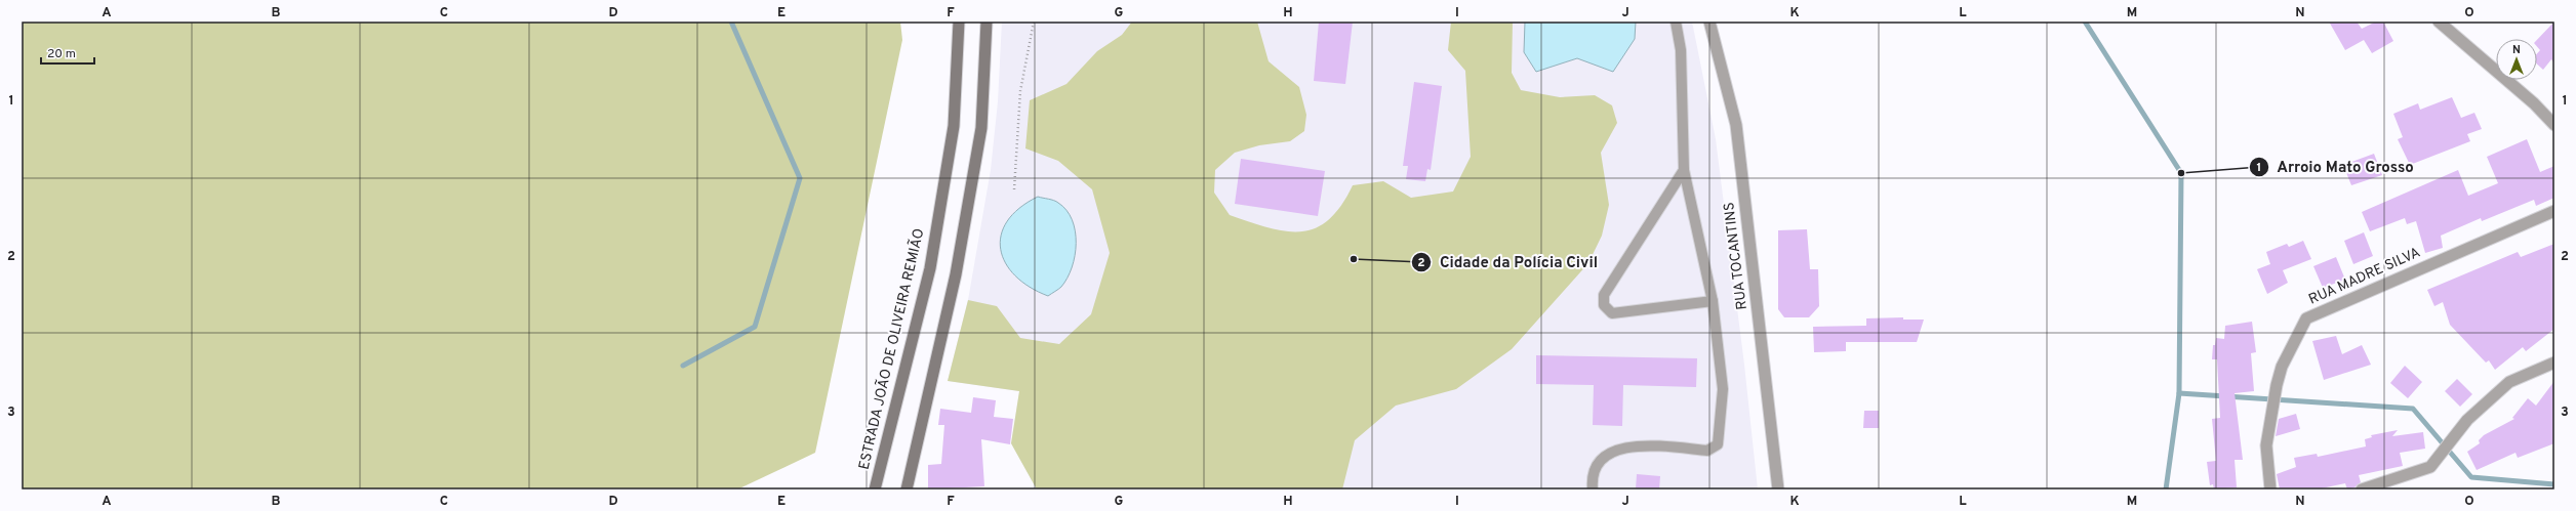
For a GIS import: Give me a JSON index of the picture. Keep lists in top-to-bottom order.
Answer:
{
  "streets": {
    "main road": ["ESTRADA JOÃO DE OLIVEIRA REMIÃO"],
    "street": ["RUA TOCANTINS", "RUA MADRE SILVA"]
  },
  "places": ["Arroio Mato Grosso", "Cidade da Polícia Civil"],
  "scale_bar": "20 m",
  "north": "top",
  "grid": {
    "columns": [
      "A",
      "B",
      "C",
      "D",
      "E",
      "F",
      "G",
      "H",
      "I",
      "J",
      "K",
      "L",
      "M",
      "N",
      "O"
    ],
    "rows": ["1", "2", "3"]
  }
}
